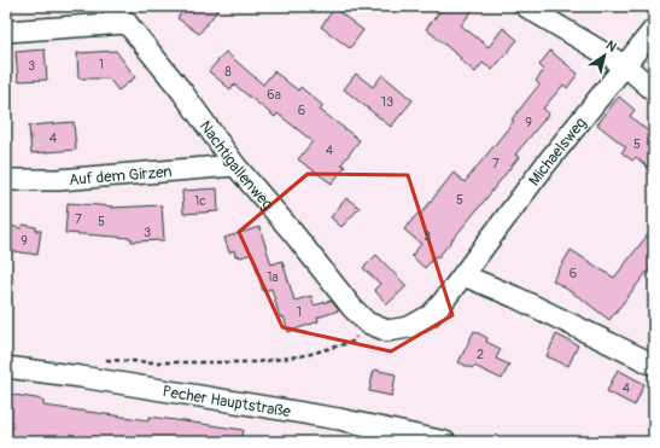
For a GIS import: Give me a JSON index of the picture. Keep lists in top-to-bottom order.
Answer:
{
  "streets": {
    "street": [
      "Michaelsweg",
      "Nachtigallenweg",
      "Auf dem Girzen",
      "Pecher Hauptstraße"
    ]
  },
  "crossings": [
    ["Michaelsweg", "Nachtigallenweg"],
    ["Nachtigallenweg", "Auf dem Girzen"]
  ],
  "house_numbers": [
    "1",
    "3",
    "8",
    "6a",
    "13",
    "6",
    "9",
    "4",
    "5",
    "4",
    "7",
    "5",
    "1c",
    "7",
    "5",
    "3",
    "3",
    "9",
    "6",
    "1a",
    "1",
    "2",
    "4"
  ],
  "north": "top right"
}
